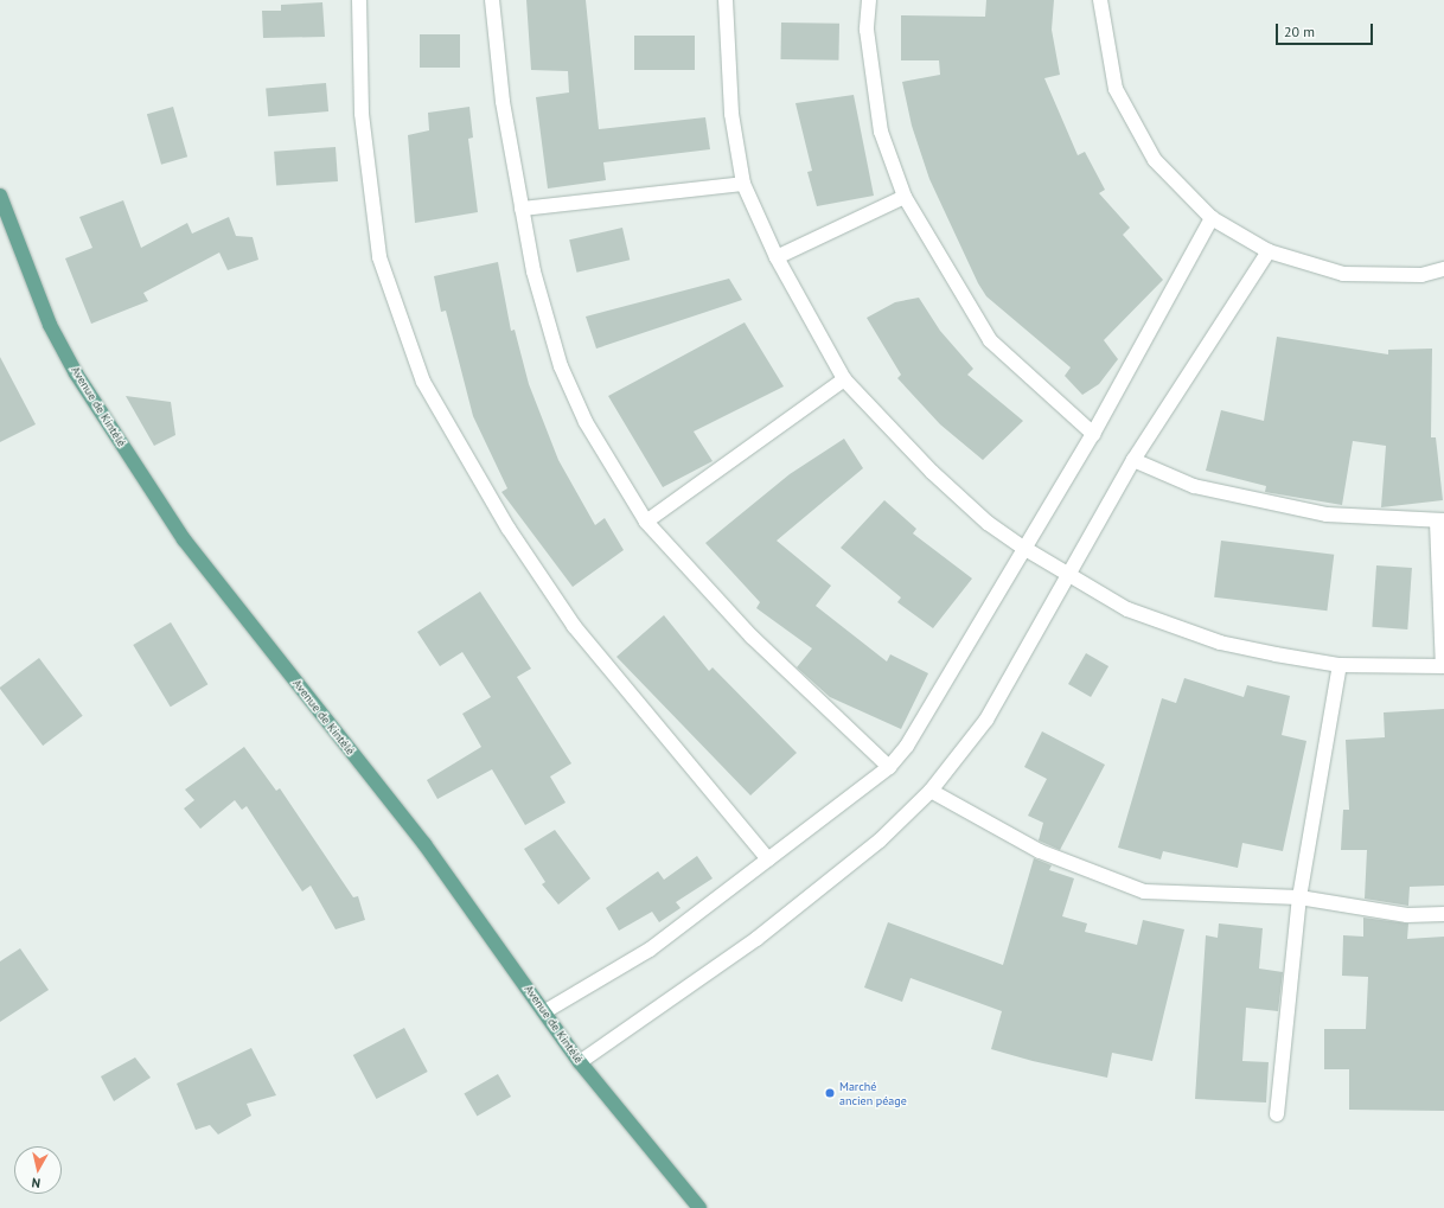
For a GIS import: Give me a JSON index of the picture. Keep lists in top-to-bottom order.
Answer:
{
  "streets": {
    "main road": ["Avenue de Kintélé"]
  },
  "places": ["Marché ancien péage"],
  "scale_bar": "20 m",
  "north": "bottom"
}
